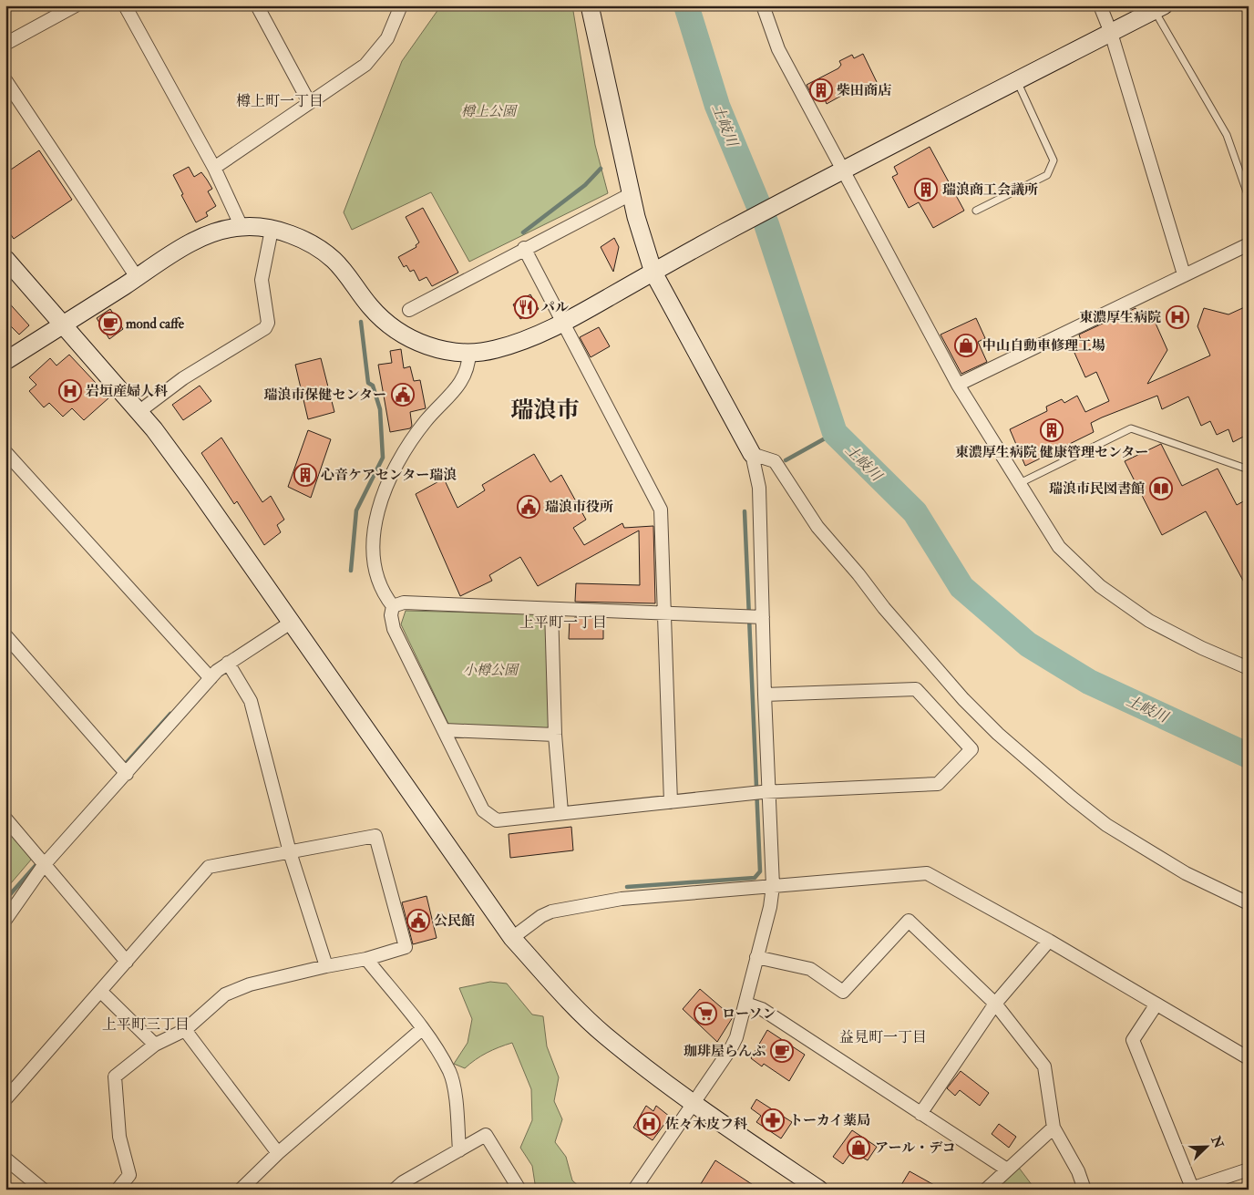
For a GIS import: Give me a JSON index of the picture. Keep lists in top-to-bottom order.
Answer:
{
  "districts": [
    "樽上町一丁目",
    "瑞浪市",
    "上平町一丁目",
    "上平町三丁目",
    "益見町一丁目"
  ],
  "water": ["土岐川"],
  "parks": ["樽上公園", "小樽公園"],
  "places": {
    "building": [
      "柴田商店",
      "瑞浪商工会議所",
      "東濃厚生病院 健康管理センター",
      "心音ケアセンター瑞浪"
    ],
    "restaurant": ["パル"],
    "hospital": ["東濃厚生病院", "岩垣産婦人科", "佐々木皮フ科"],
    "cafe": ["mond caffe", "珈琲屋らんぷ"],
    "shop": ["中山自動車修理工場", "アール・デコ"],
    "public building": ["瑞浪市保健センター", "瑞浪市役所", "公民館"],
    "library": ["瑞浪市民図書館"],
    "supermarket": ["ローソン"],
    "pharmacy": ["トーカイ薬局"]
  },
  "north": "top right"
}
